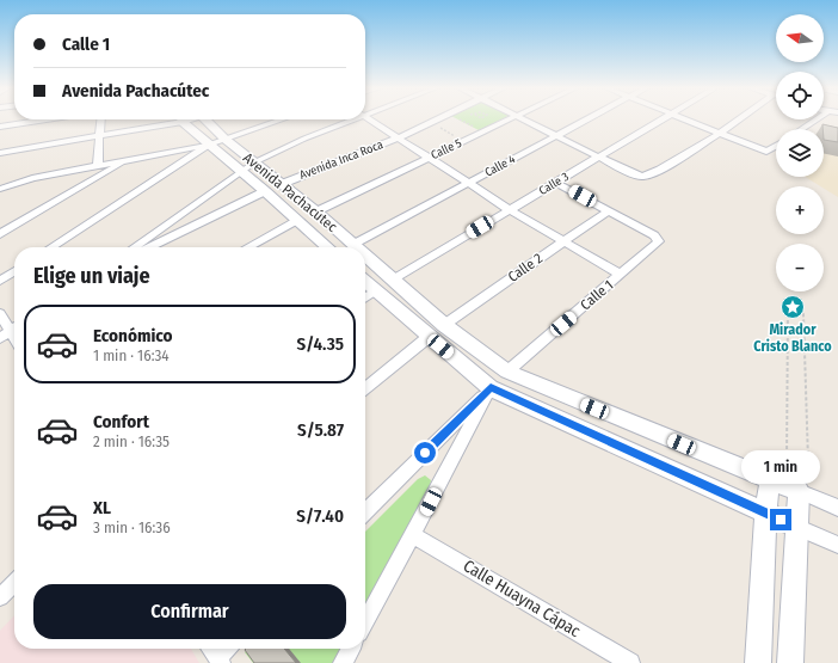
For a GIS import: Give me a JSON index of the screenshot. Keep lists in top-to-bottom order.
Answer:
{
  "streets": {
    "street": [
      "Calle 5",
      "Avenida Inca Roca",
      "Calle 4",
      "Calle 3",
      "Avenida Pachacútec",
      "Calle 2",
      "Calle 1",
      "Calle Huayna Cápac"
    ]
  },
  "crossings": [
    ["Calle 5", "Avenida Pachacútec"],
    ["Avenida Inca Roca", "Avenida Pachacútec"],
    ["Calle 4", "Avenida Pachacútec"],
    ["Calle 3", "Avenida Pachacútec"],
    ["Avenida Pachacútec", "Calle 2"],
    ["Avenida Pachacútec", "Calle 1"],
    ["Calle 2", "Calle 1"]
  ],
  "places": {
    "place": ["Mirador Cristo Blanco"]
  },
  "north": "left",
  "page": {
    "map_buttons": ["+", "−"],
    "banner": ["Calle 1", "Avenida Pachacútec"],
    "heading": "Elige un viaje",
    "list": [
      {
        "name": "Económico",
        "note": "1 min · 16:34",
        "value": "S/4.35"
      },
      {
        "name": "Confort",
        "note": "2 min · 16:35",
        "value": "S/5.87"
      },
      {
        "name": "XL",
        "note": "3 min · 16:36",
        "value": "S/7.40"
      }
    ],
    "bubble": "1 min",
    "buttons": "Confirmar"
  }
}
